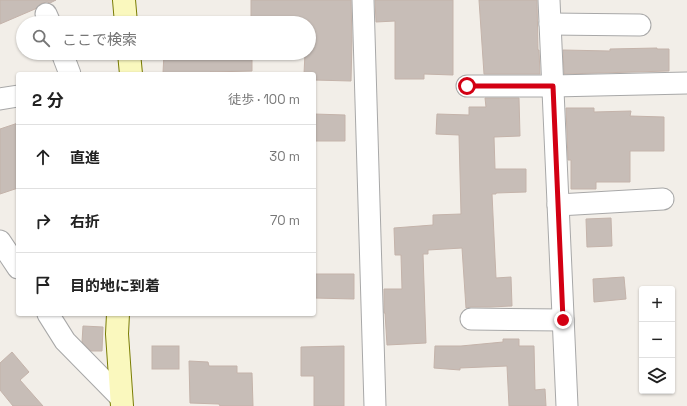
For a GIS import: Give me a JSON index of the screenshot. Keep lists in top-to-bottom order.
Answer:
{
  "page": {
    "search": "ここで検索",
    "heading": ["2 分", "徒歩 · 100 m"],
    "list": [
      ["直進", "30 m"],
      ["右折", "70 m"],
      "目的地に到着"
    ],
    "map_buttons": ["+", "−"]
  }
}
